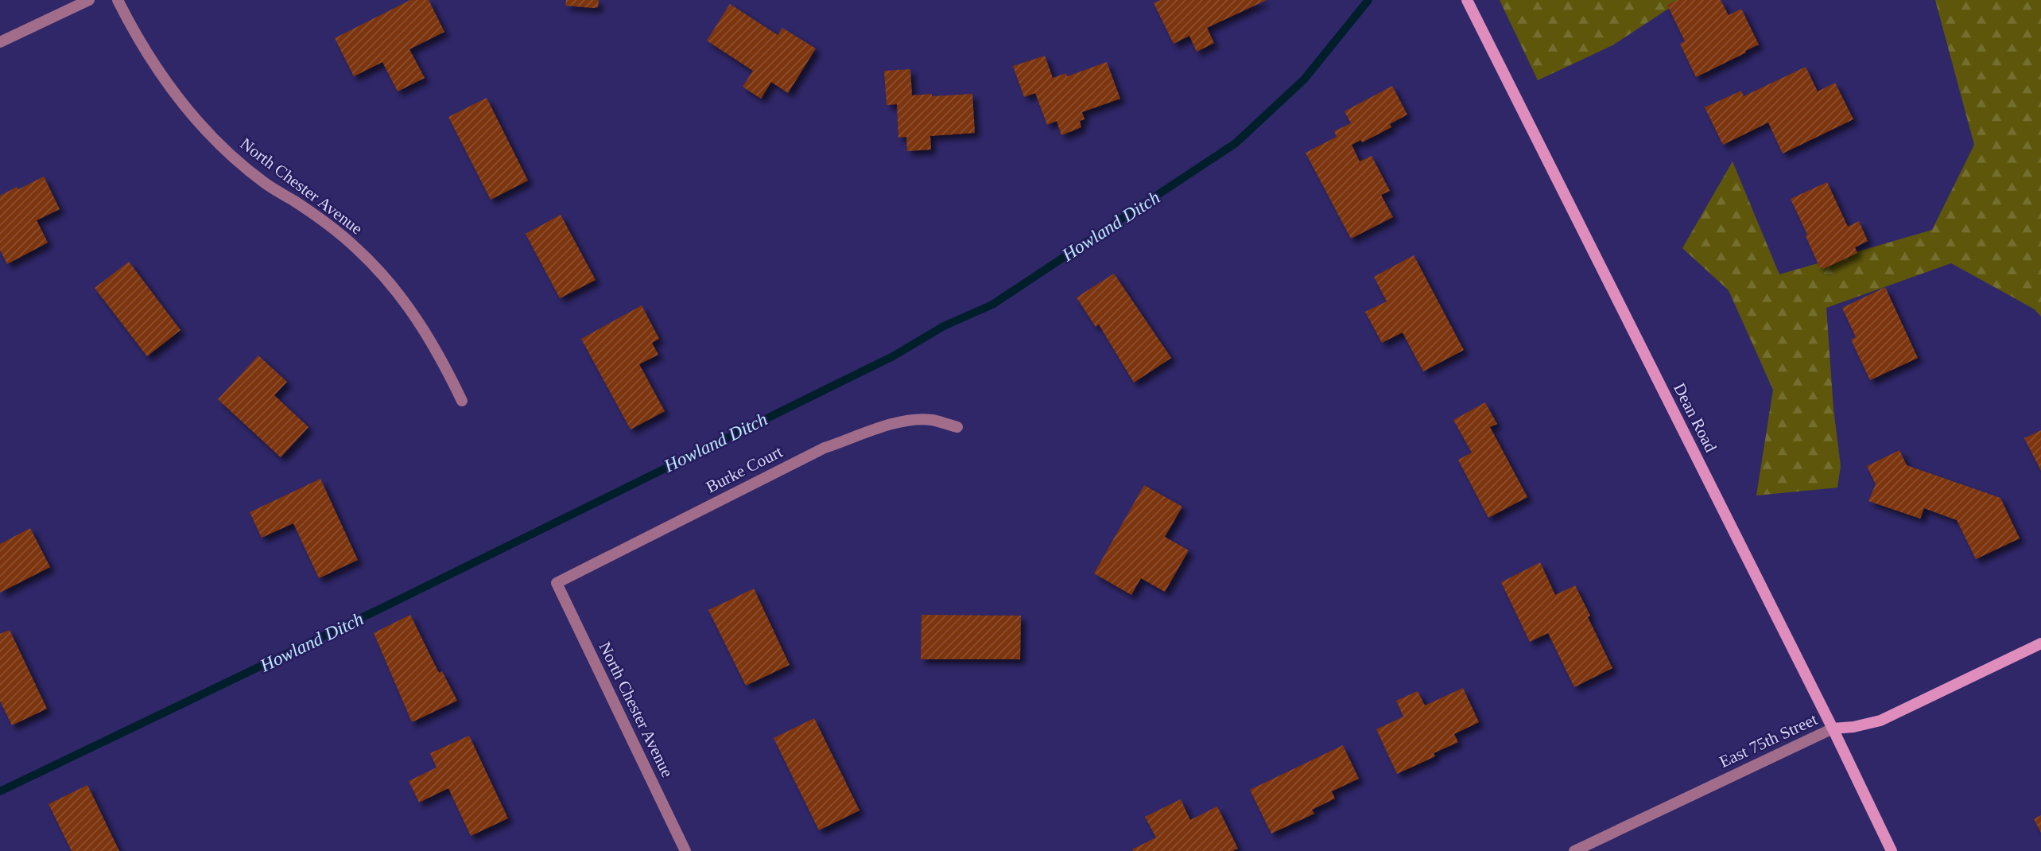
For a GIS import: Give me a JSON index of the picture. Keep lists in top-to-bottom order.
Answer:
{
  "streets": {
    "street": [
      "North Chester Avenue",
      "Dean Road",
      "Burke Court",
      "East 75th Street"
    ]
  },
  "crossings": [
    ["North Chester Avenue", "Burke Court"],
    ["Dean Road", "East 75th Street"]
  ],
  "water": ["Howland Ditch"]
}
